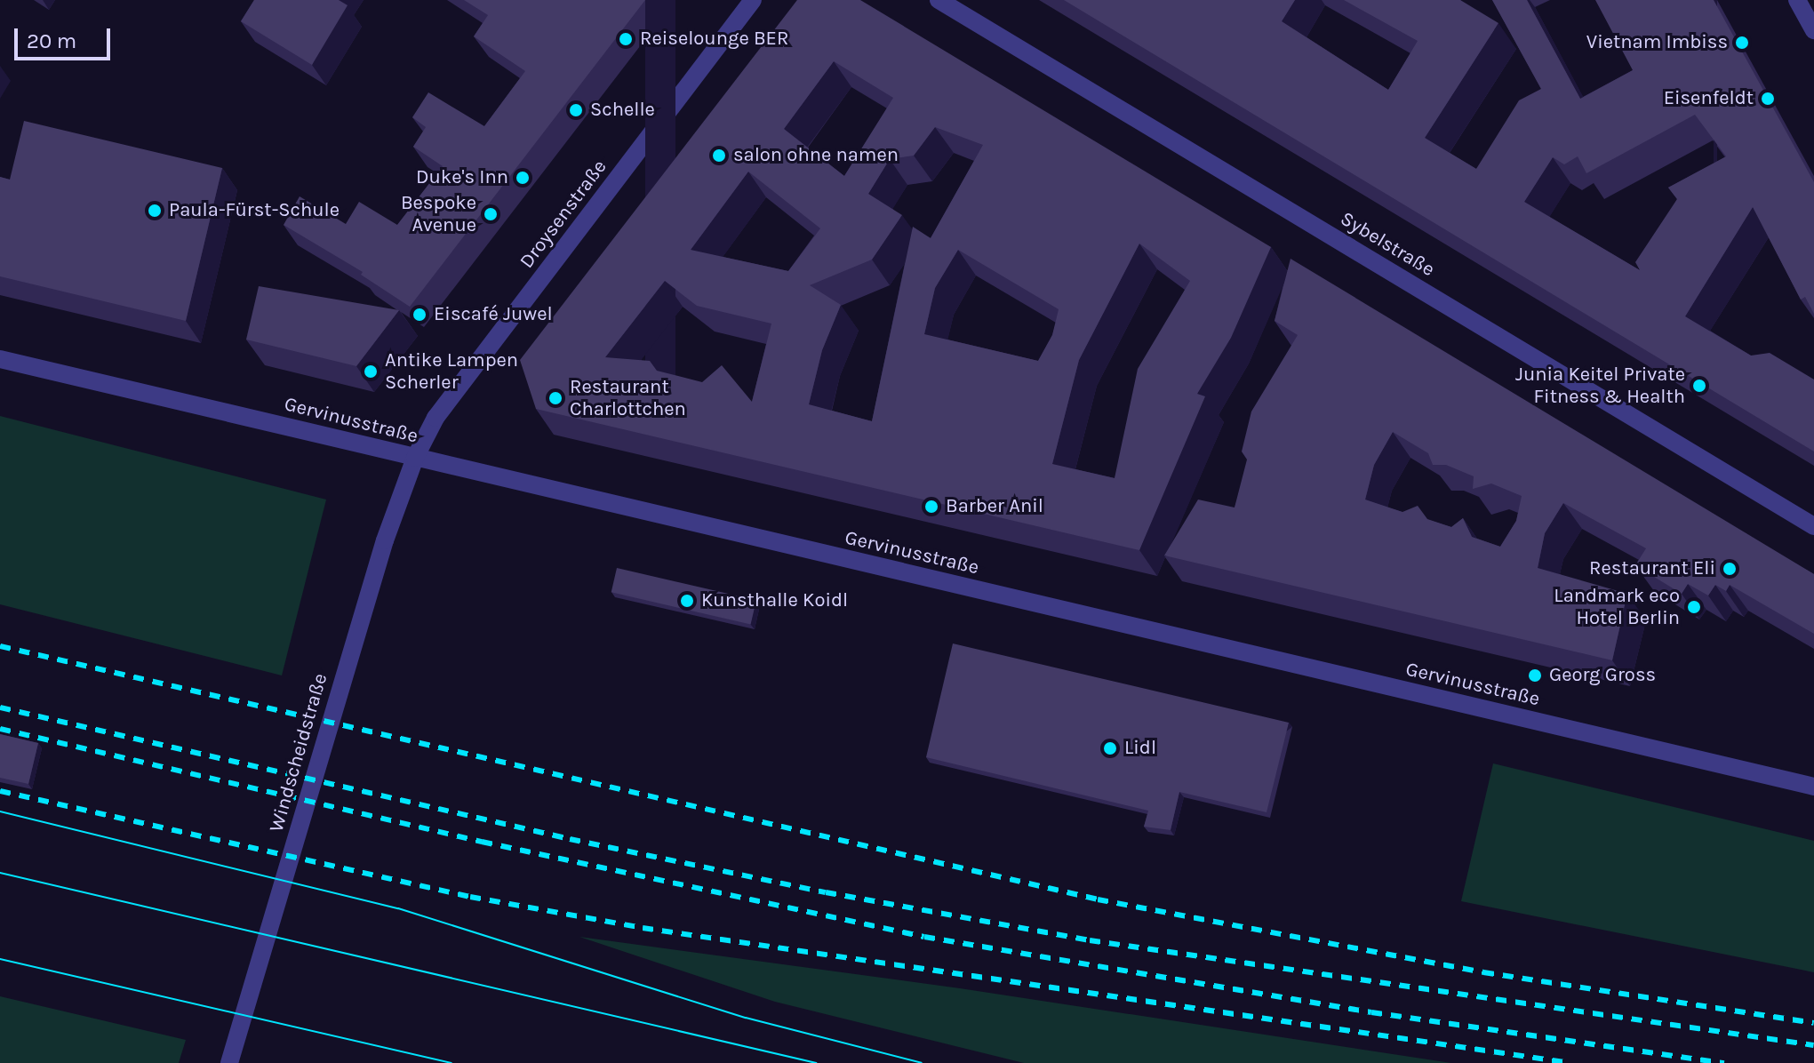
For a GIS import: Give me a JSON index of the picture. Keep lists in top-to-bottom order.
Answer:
{
  "streets": {
    "street": [
      "Droysenstraße",
      "Sybelstraße",
      "Gervinusstraße",
      "Windscheidstraße"
    ]
  },
  "crossings": [
    ["Droysenstraße", "Gervinusstraße"],
    ["Droysenstraße", "Windscheidstraße"],
    ["Gervinusstraße", "Windscheidstraße"]
  ],
  "places": [
    "Reiselounge BER",
    "Vietnam Imbiss",
    "Eisenfeldt",
    "Schelle",
    "salon ohne namen",
    "Duke's Inn",
    "Paula-Fürst-Schule",
    "Bespoke Avenue",
    "Eiscafé Juwel",
    "Antike Lampen Scherler",
    "Junia Keitel Private Fitness & Health",
    "Restaurant Charlottchen",
    "Barber Anil",
    "Restaurant Eli",
    "Kunsthalle Koidl",
    "Landmark eco Hotel Berlin",
    "Georg Gross",
    "Lidl"
  ],
  "scale_bar": "20 m"
}
